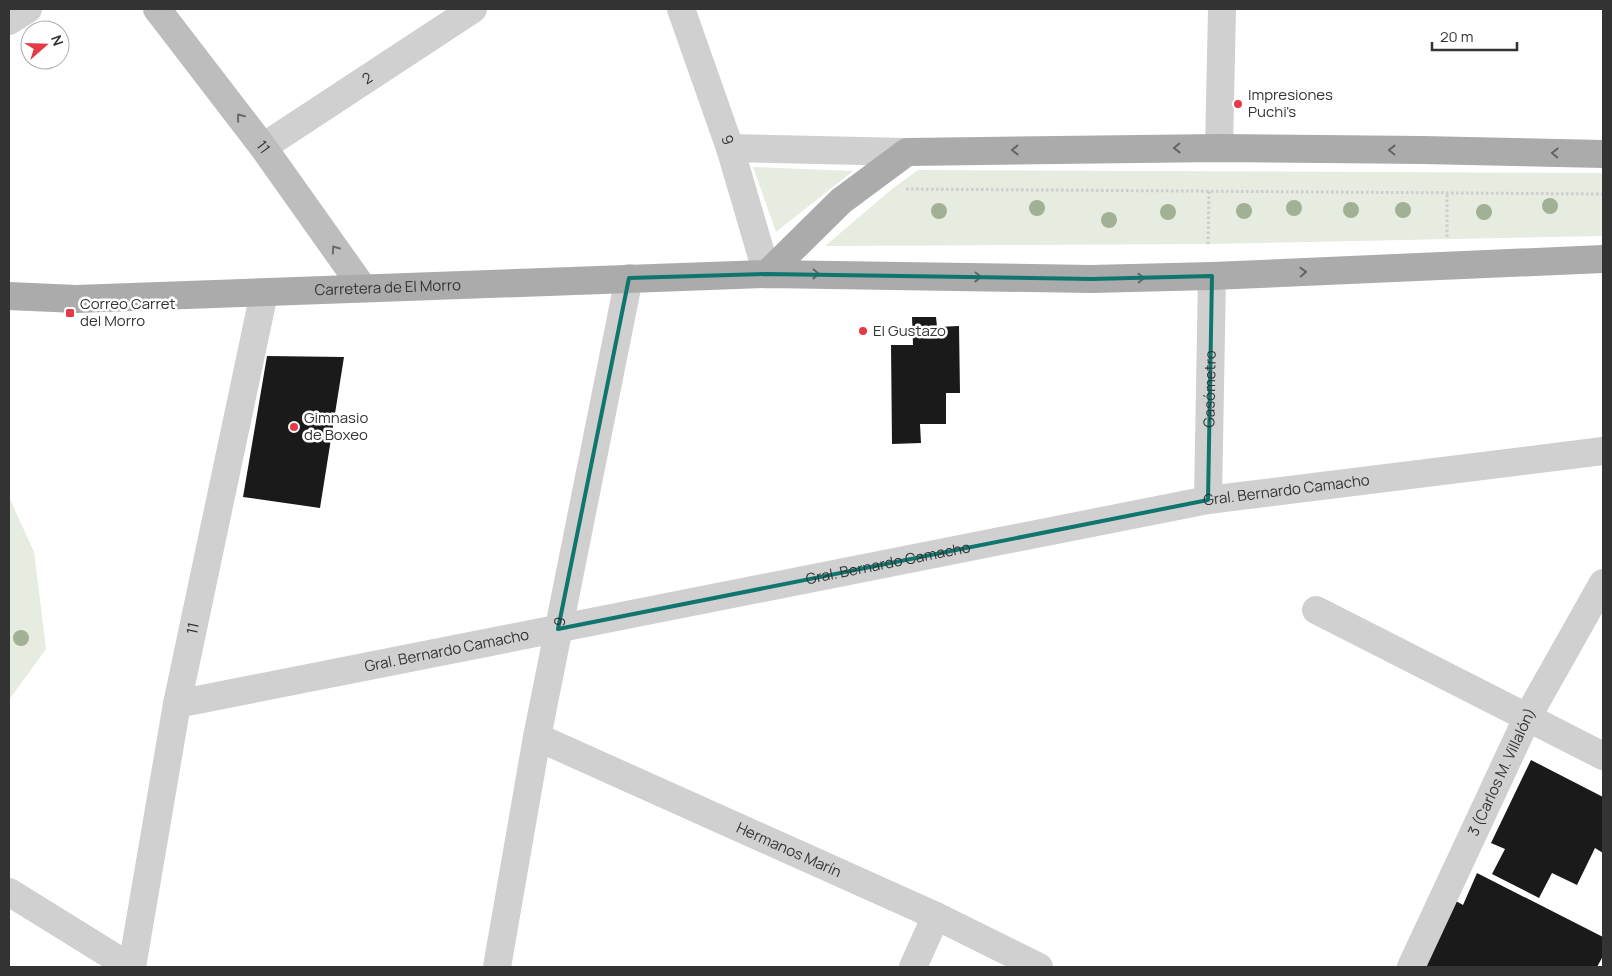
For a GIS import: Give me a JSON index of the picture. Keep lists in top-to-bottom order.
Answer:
{
  "streets": {
    "main road": ["11", "Carretera de El Morro"],
    "street": [
      "2",
      "9",
      "Gasómetro",
      "Gral. Bernardo Camacho",
      "3 (Carlos M. Villalón)",
      "Hermanos Marín"
    ]
  },
  "crossings": [
    ["2", "11"],
    ["9", "Carretera de El Morro"],
    ["9", "Gral. Bernardo Camacho"],
    ["9", "Hermanos Marín"],
    ["11", "Carretera de El Morro"],
    ["11", "Gral. Bernardo Camacho"],
    ["Carretera de El Morro", "Gasómetro"],
    ["Gasómetro", "Gral. Bernardo Camacho"]
  ],
  "places": {
    "other": ["Impresiones Puchi's", "El Gustazo", "Gimnasio de Boxeo"],
    "transit": ["Correo Carret del Morro"]
  },
  "scale_bar": "20 m",
  "north": "right"
}
